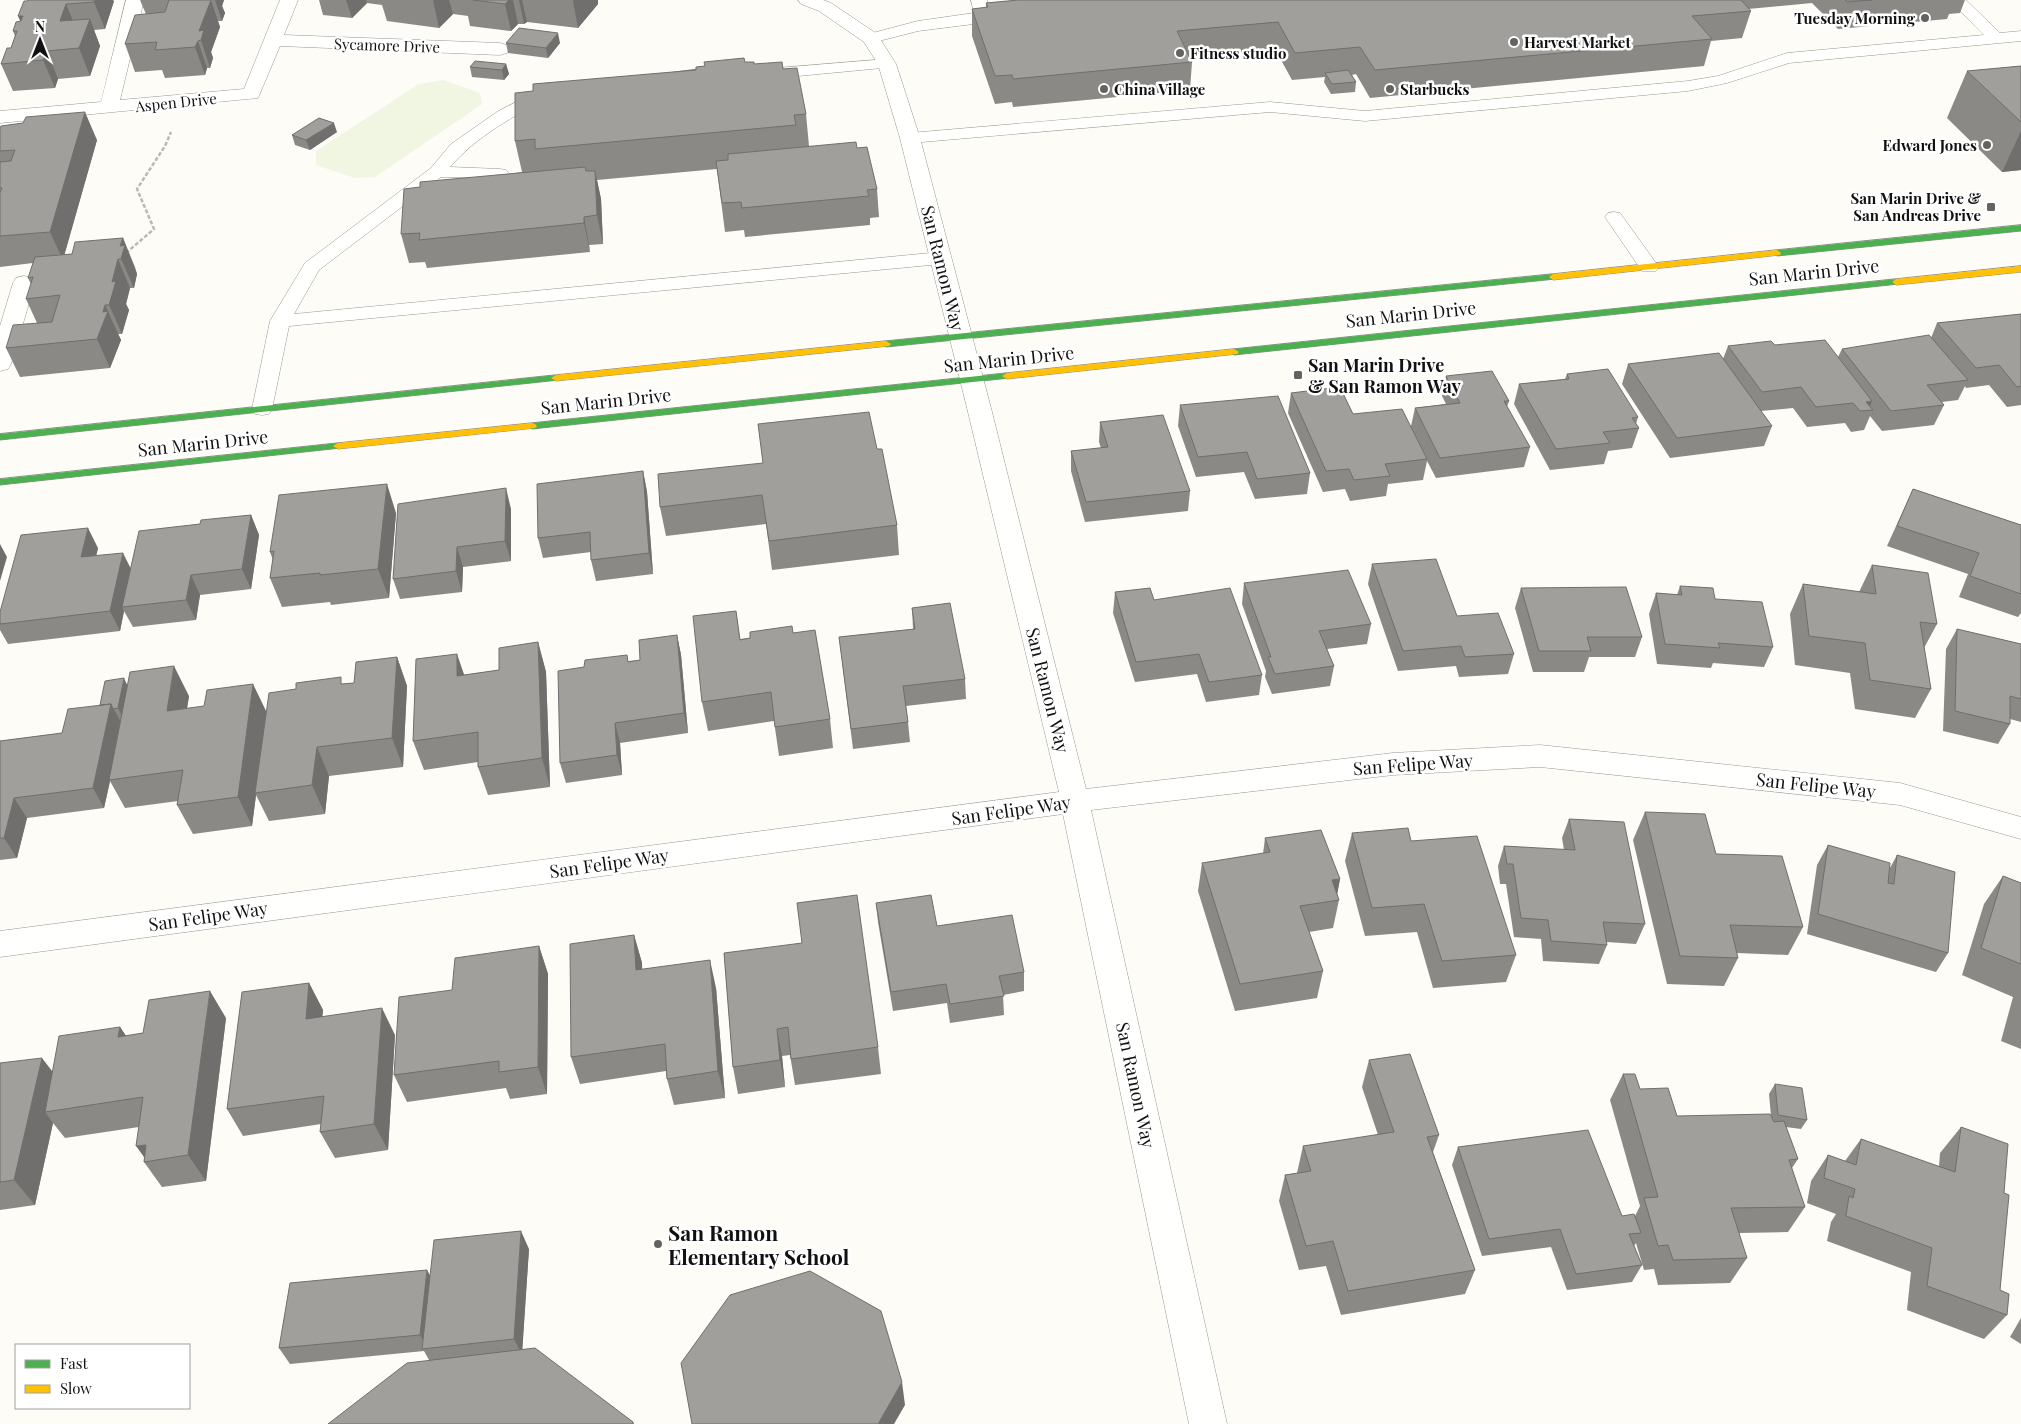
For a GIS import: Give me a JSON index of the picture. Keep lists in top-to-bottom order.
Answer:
{
  "streets": {
    "main road": ["San Marin Drive"],
    "street": [
      "Sycamore Drive",
      "Aspen Drive",
      "San Ramon Way",
      "San Felipe Way"
    ]
  },
  "crossings": [
    ["Sycamore Drive", "Aspen Drive"],
    ["San Ramon Way", "San Marin Drive"],
    ["San Ramon Way", "San Felipe Way"]
  ],
  "places": {
    "other": [
      "Tuesday Morning",
      "Harvest Market",
      "Fitness studio",
      "China Village",
      "Starbucks",
      "Edward Jones",
      "San Ramon Elementary School"
    ],
    "transit": ["San Marin Drive & San Andreas Drive", "San Marin Drive & San Ramon Way"]
  },
  "legend": ["Fast", "Slow"],
  "north": "top"
}
